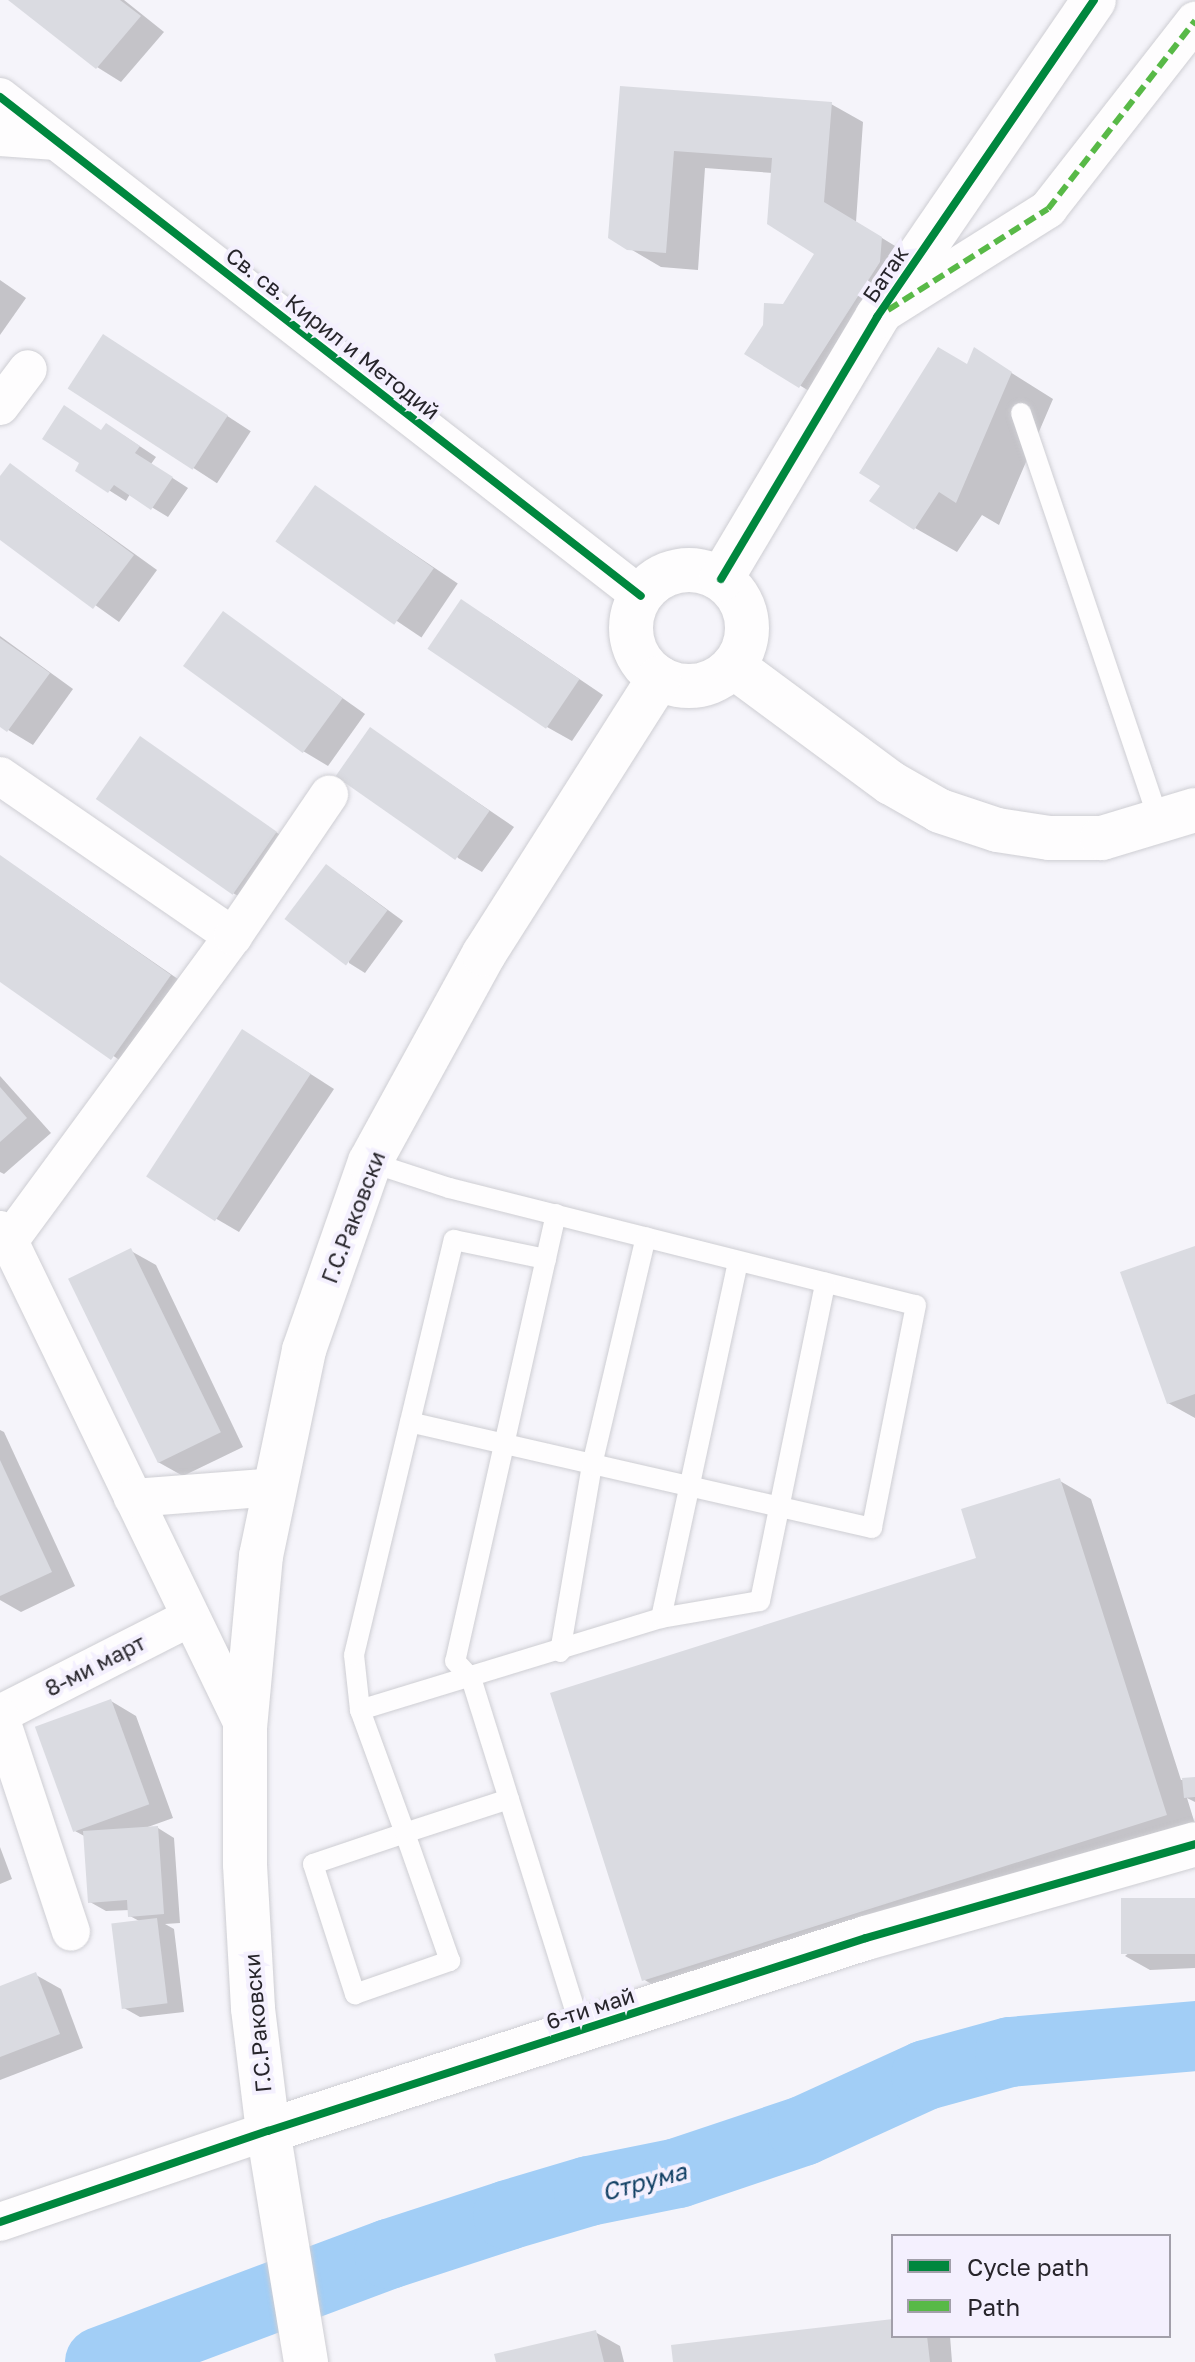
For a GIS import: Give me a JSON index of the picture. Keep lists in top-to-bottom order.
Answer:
{
  "streets": {
    "main road": ["Батак", "Г.С.Раковски", "6-ти май"],
    "street": ["Св. св. Кирил и Методий", "8-ми март"]
  },
  "crossings": [
    ["Батак", "Св. св. Кирил и Методий"],
    ["Батак", "Г.С.Раковски"],
    ["Св. св. Кирил и Методий", "Г.С.Раковски"],
    ["Г.С.Раковски", "8-ми март"],
    ["Г.С.Раковски", "6-ти май"]
  ],
  "water": ["Струма"],
  "legend": ["Cycle path", "Path"]
}
